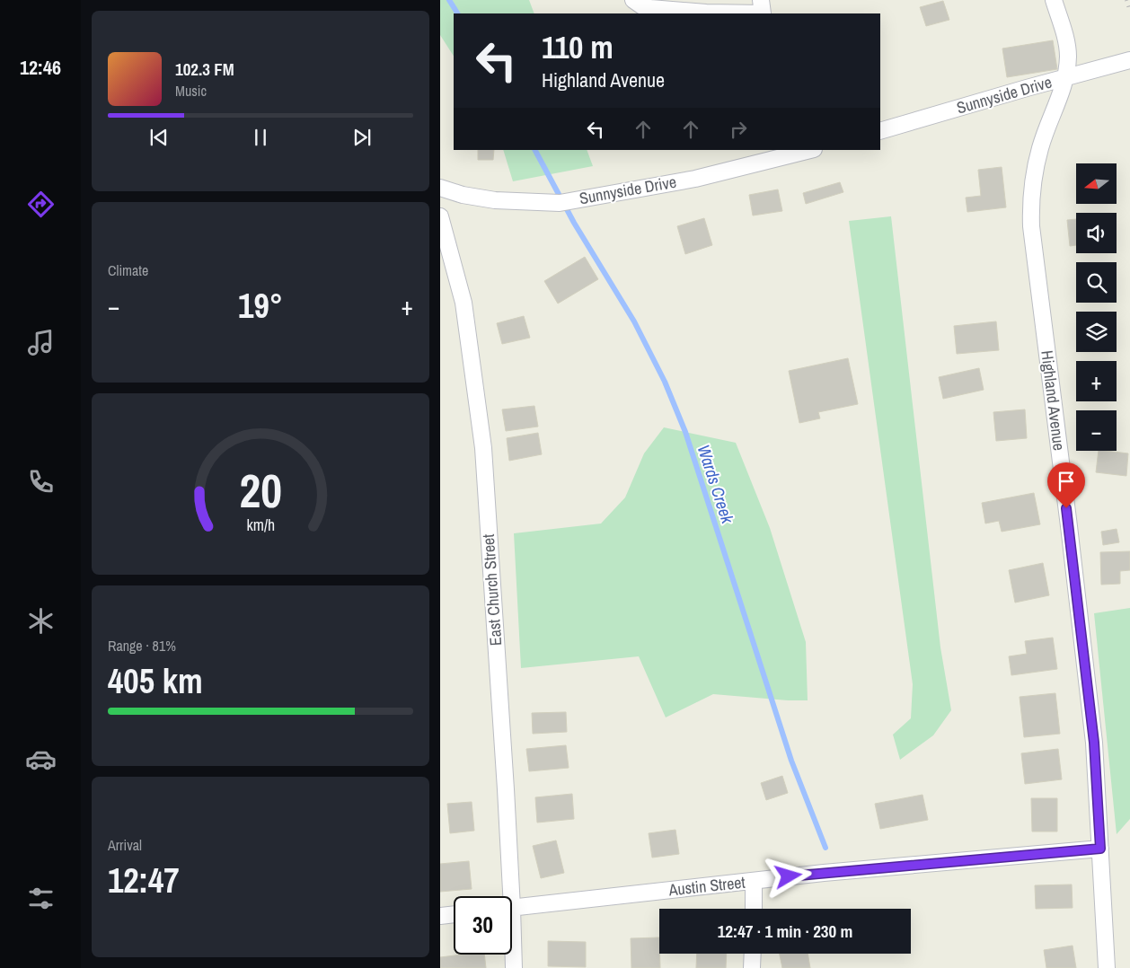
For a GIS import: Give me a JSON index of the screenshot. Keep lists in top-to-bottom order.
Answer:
{
  "streets": {
    "street": [
      "Sunnyside Drive",
      "Highland Avenue",
      "East Church Street",
      "Austin Street"
    ]
  },
  "crossings": [
    ["Sunnyside Drive", "Highland Avenue"],
    ["Highland Avenue", "Austin Street"]
  ],
  "water": ["Wards Creek"],
  "north": "left",
  "page": {
    "tabs": "12:46",
    "turn": ["110 m", "Highland Avenue"],
    "song": ["102.3 FM", "Music"],
    "map_buttons": ["+", "−"],
    "tile": [
      "Climate",
      ["Range · 81%", "405 km"],
      ["Arrival", "12:47"]
    ],
    "heat": ["−", "19°", "+"],
    "limit": "30",
    "trip": "12:47 · 1 min · 230 m",
    "gauge": ["20", "km/h"]
  }
}
